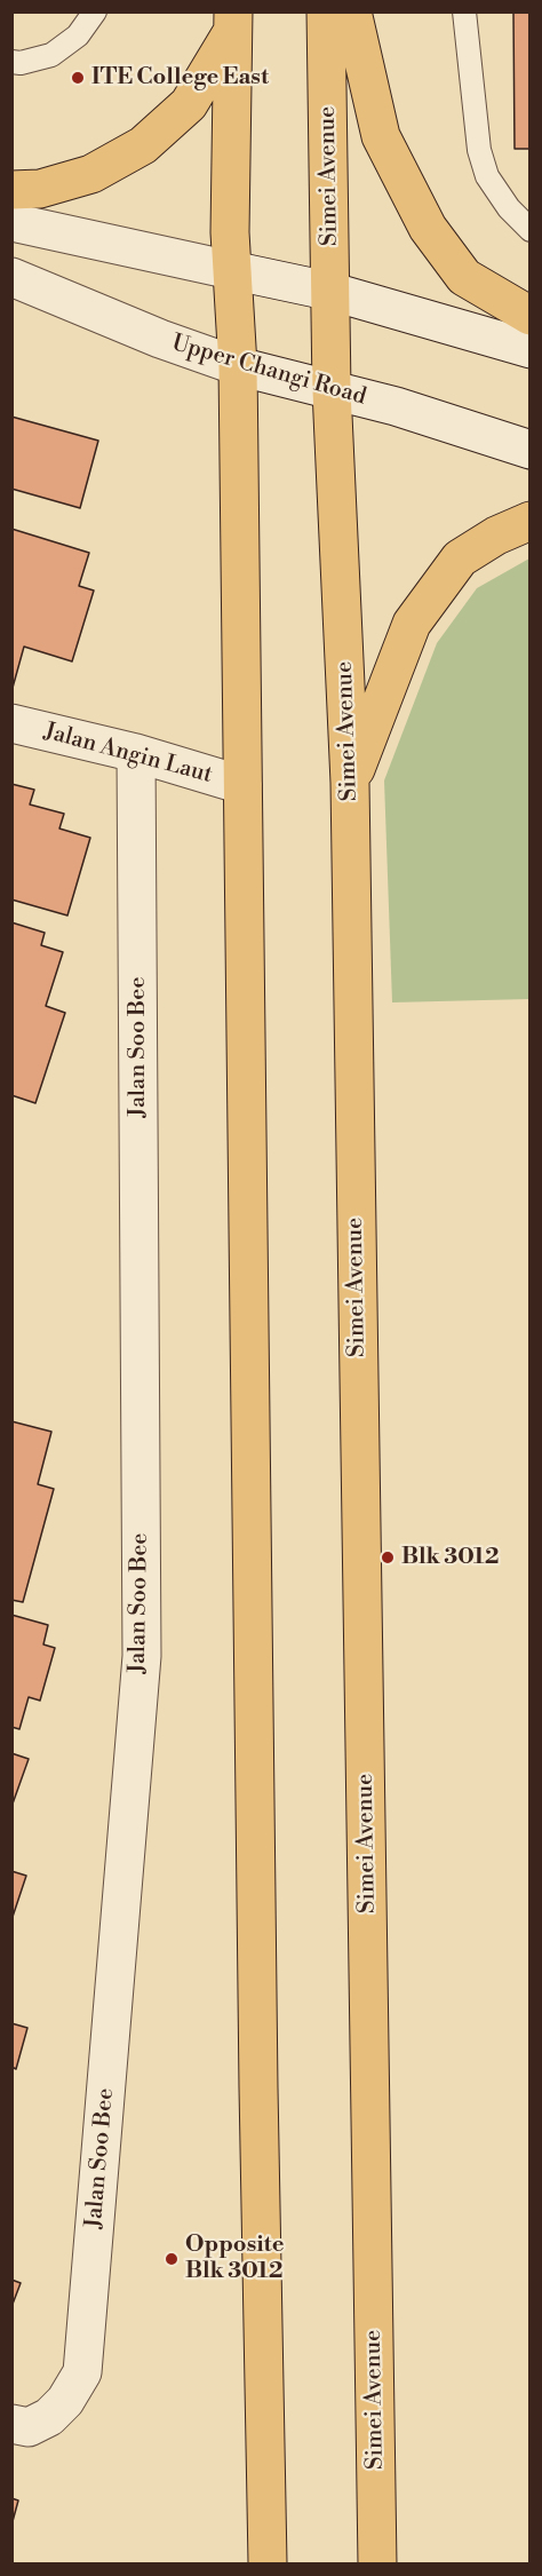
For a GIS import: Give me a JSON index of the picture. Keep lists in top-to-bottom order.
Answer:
{
  "streets": {
    "main road": ["Simei Avenue"],
    "street": ["Upper Changi Road", "Jalan Angin Laut", "Jalan Soo Bee"]
  },
  "crossings": [
    ["Simei Avenue", "Upper Changi Road"],
    ["Jalan Angin Laut", "Jalan Soo Bee"]
  ],
  "places": ["ITE College East", "Blk 3012", "Opposite Blk 3012"]
}
